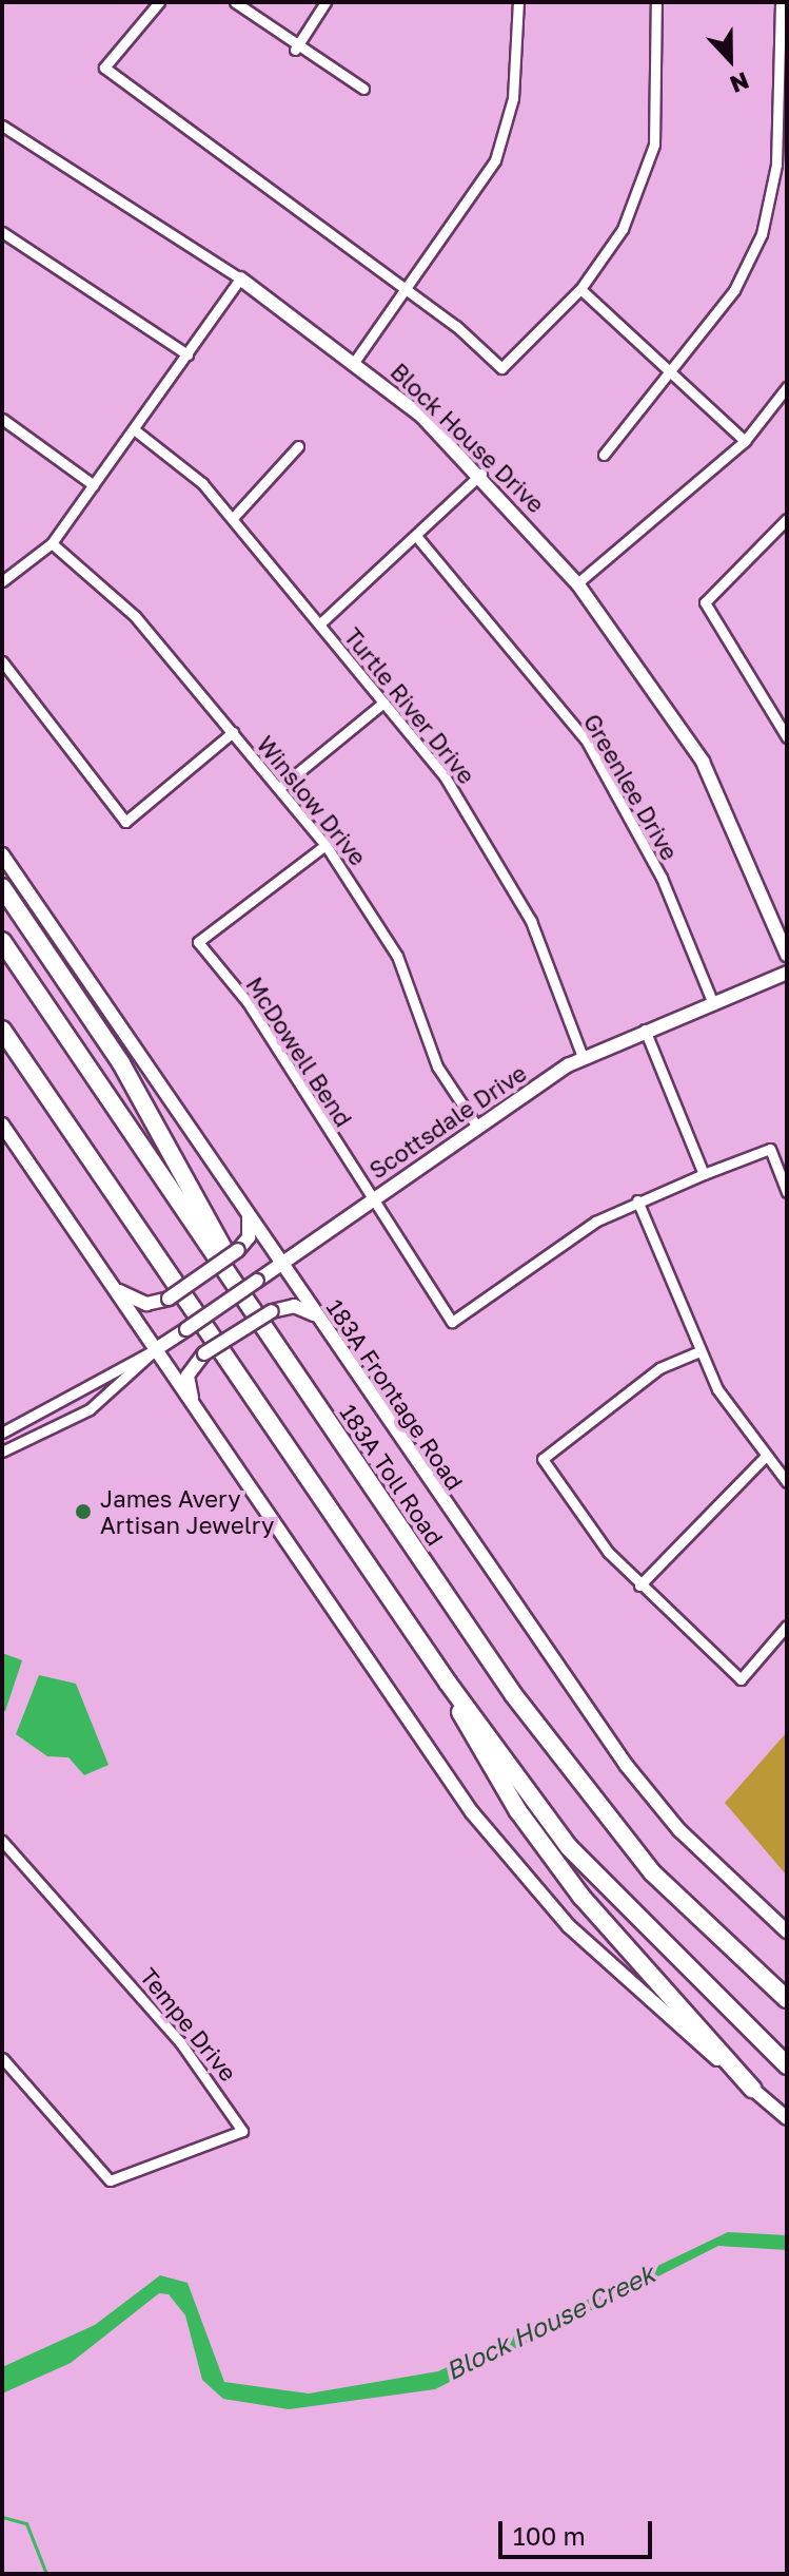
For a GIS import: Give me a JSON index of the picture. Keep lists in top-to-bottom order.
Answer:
{
  "streets": {
    "highway": ["183A Toll Road"],
    "main road": ["Block House Drive", "Scottsdale Drive", "183A Frontage Road"],
    "street": [
      "Turtle River Drive",
      "Greenlee Drive",
      "Winslow Drive",
      "McDowell Bend",
      "Tempe Drive"
    ]
  },
  "crossings": [
    ["Turtle River Drive", "Scottsdale Drive"],
    ["Greenlee Drive", "Scottsdale Drive"],
    ["Winslow Drive", "McDowell Bend"],
    ["Winslow Drive", "Scottsdale Drive"],
    ["McDowell Bend", "Scottsdale Drive"],
    ["Scottsdale Drive", "183A Frontage Road"]
  ],
  "water": ["Block House Creek"],
  "places": ["James Avery Artisan Jewelry"],
  "scale_bar": "100 m",
  "north": "bottom"
}
